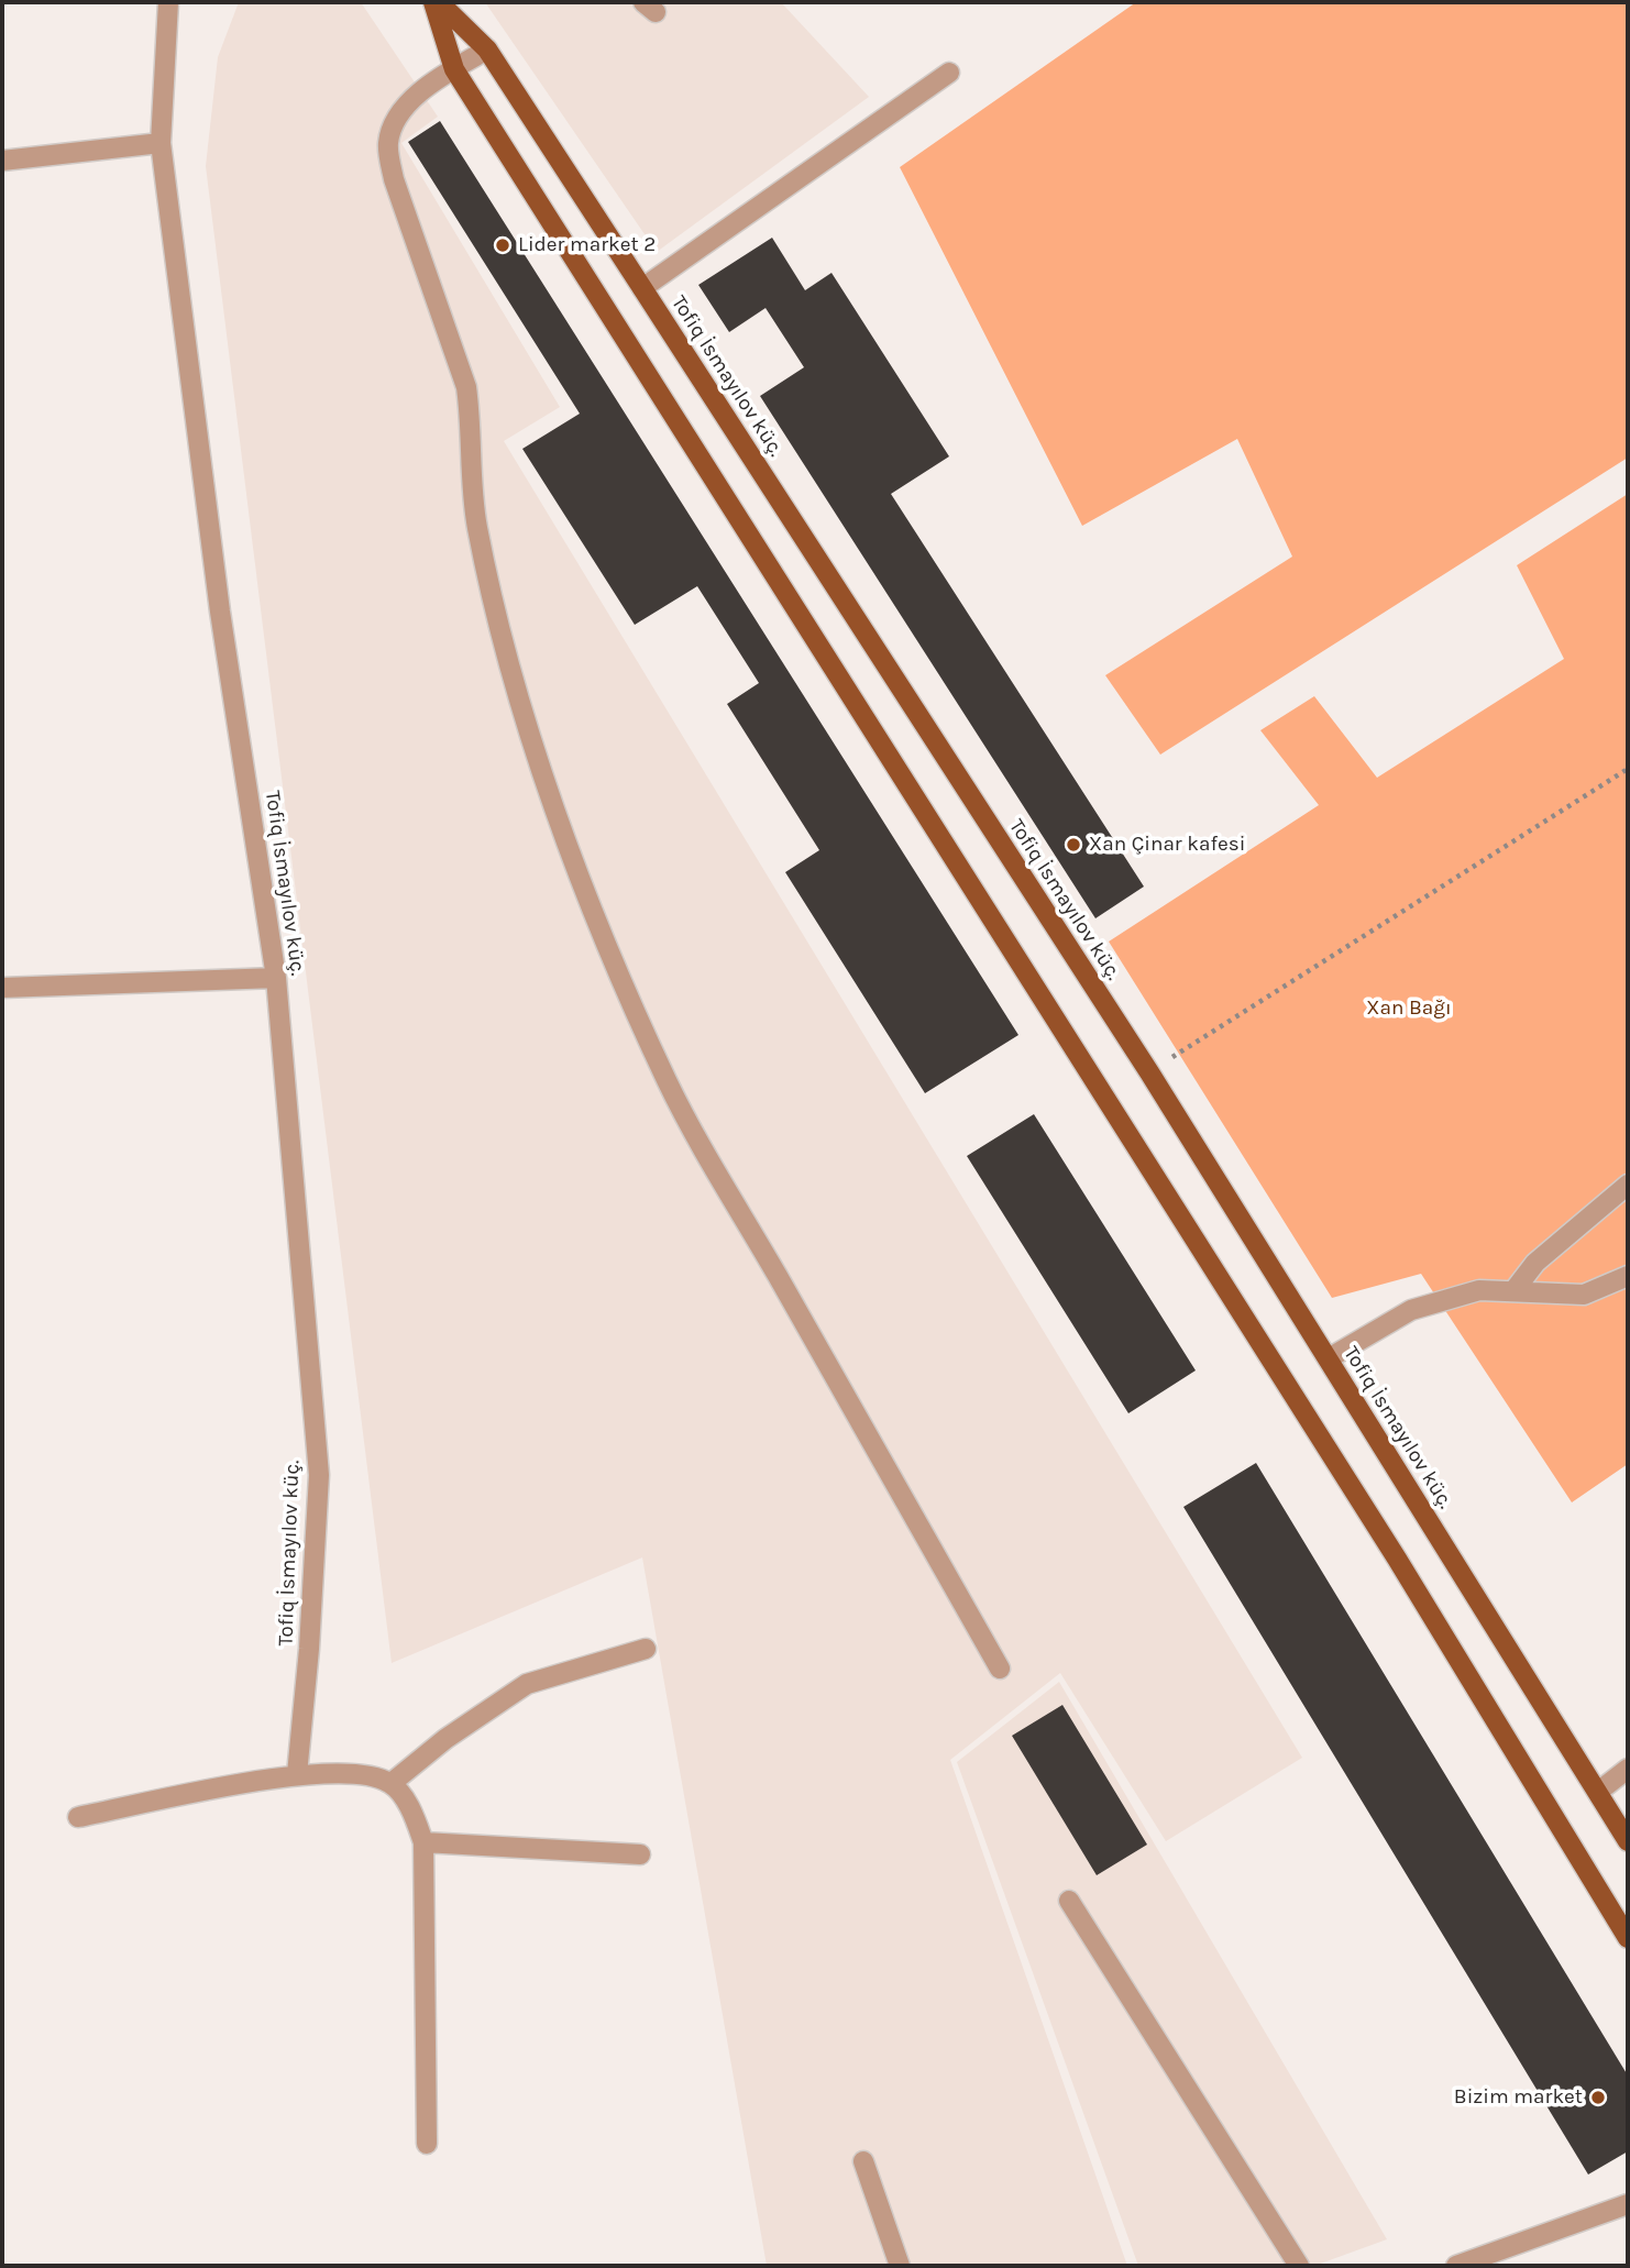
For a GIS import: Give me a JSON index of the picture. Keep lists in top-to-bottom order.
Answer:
{
  "streets": {
    "main road": ["Tofiq İsmayılov küç."]
  },
  "parks": ["Xan Bağı"],
  "places": ["Lider market 2", "Xan Çinar kafesi", "Bizim market"]
}
